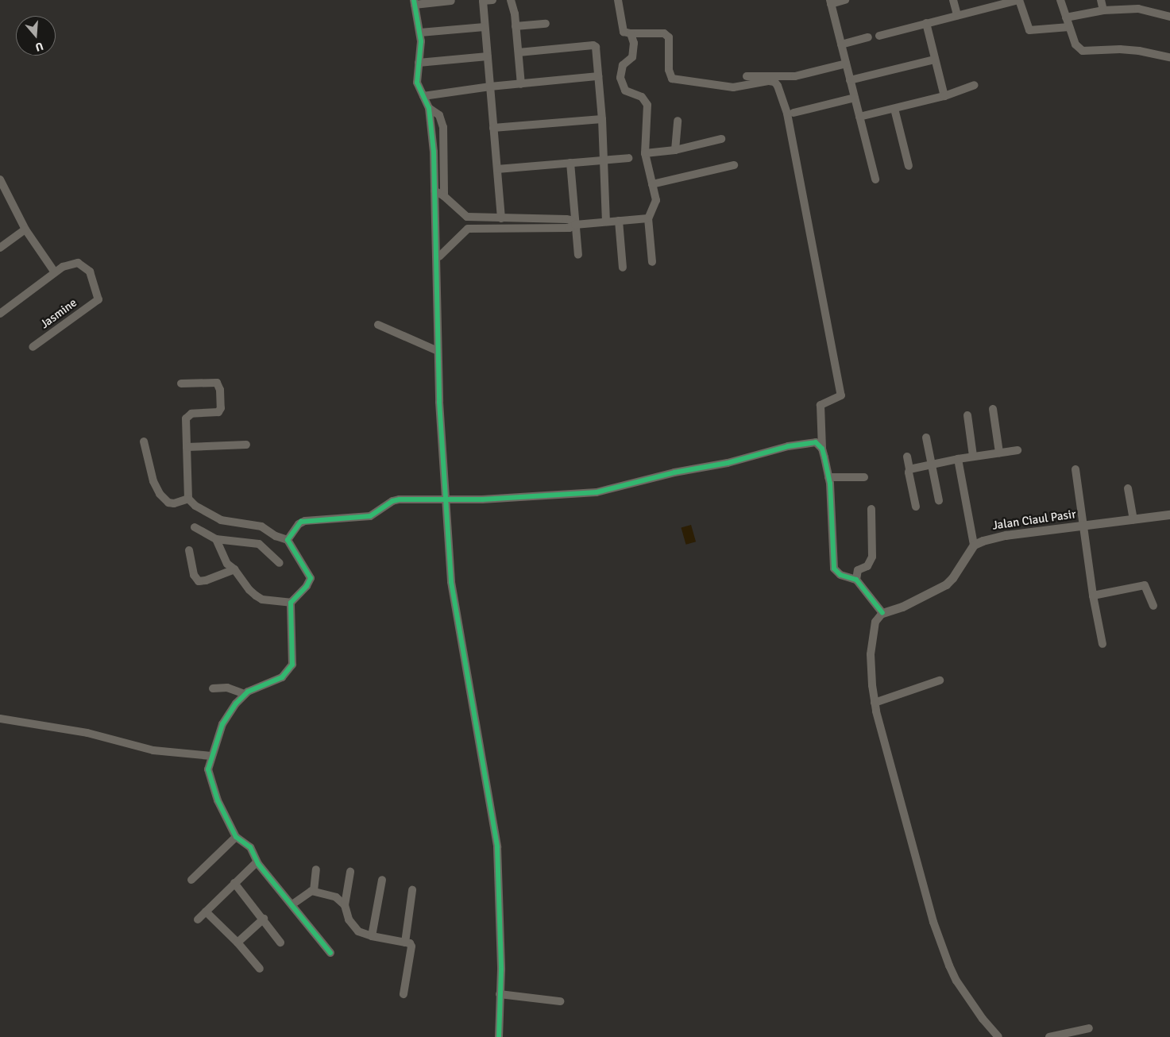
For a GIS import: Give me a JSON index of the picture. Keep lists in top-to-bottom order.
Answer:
{
  "streets": {
    "street": ["Jasmine", "Jalan Ciaul Pasir"]
  },
  "north": "bottom"
}
